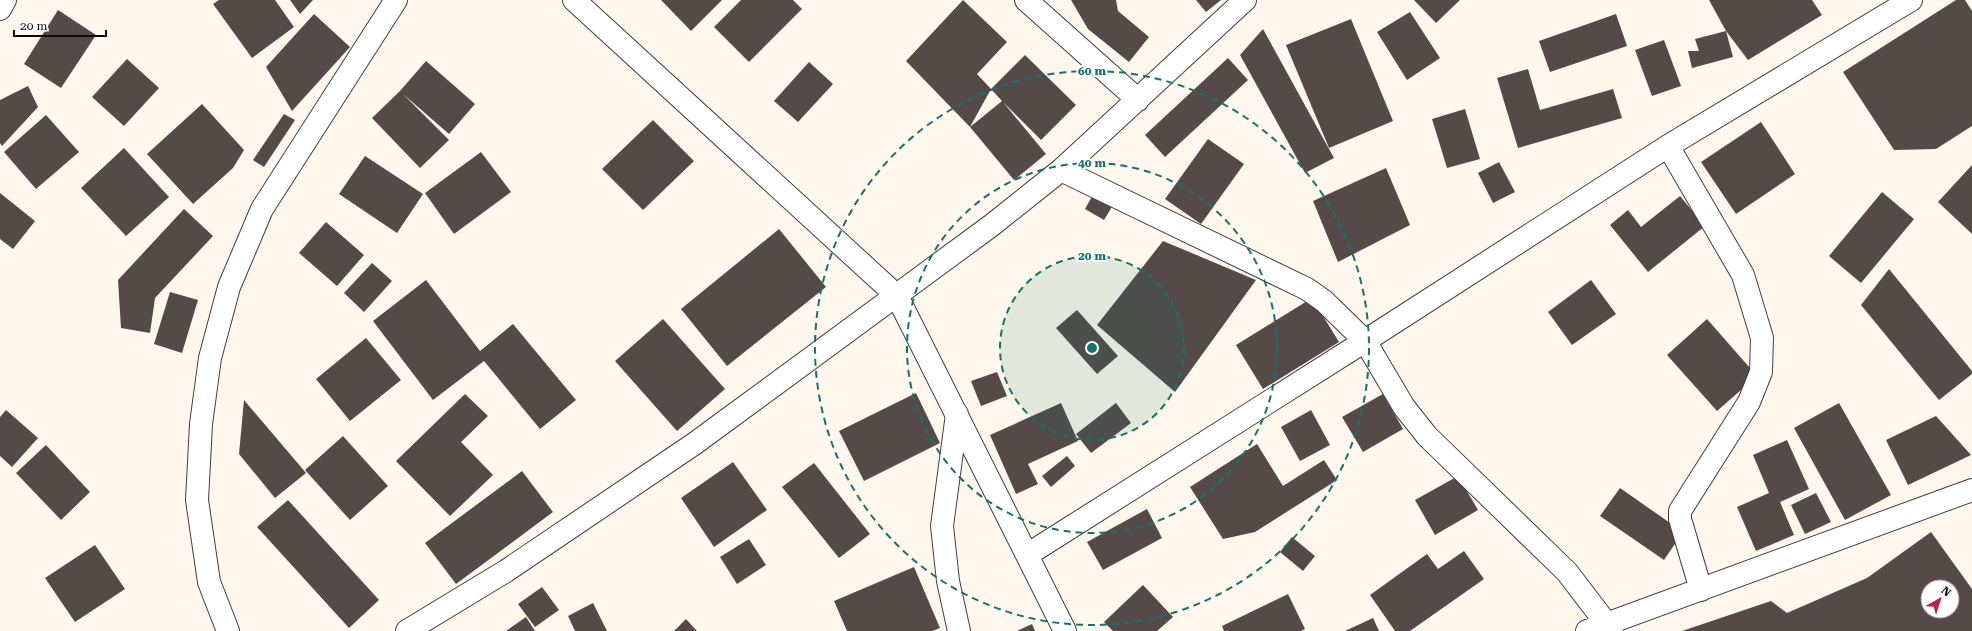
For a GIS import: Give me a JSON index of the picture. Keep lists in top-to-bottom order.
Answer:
{
  "scale_bar": "20 m",
  "north": "top right",
  "rings": ["60 m", "40 m", "20 m"]
}
